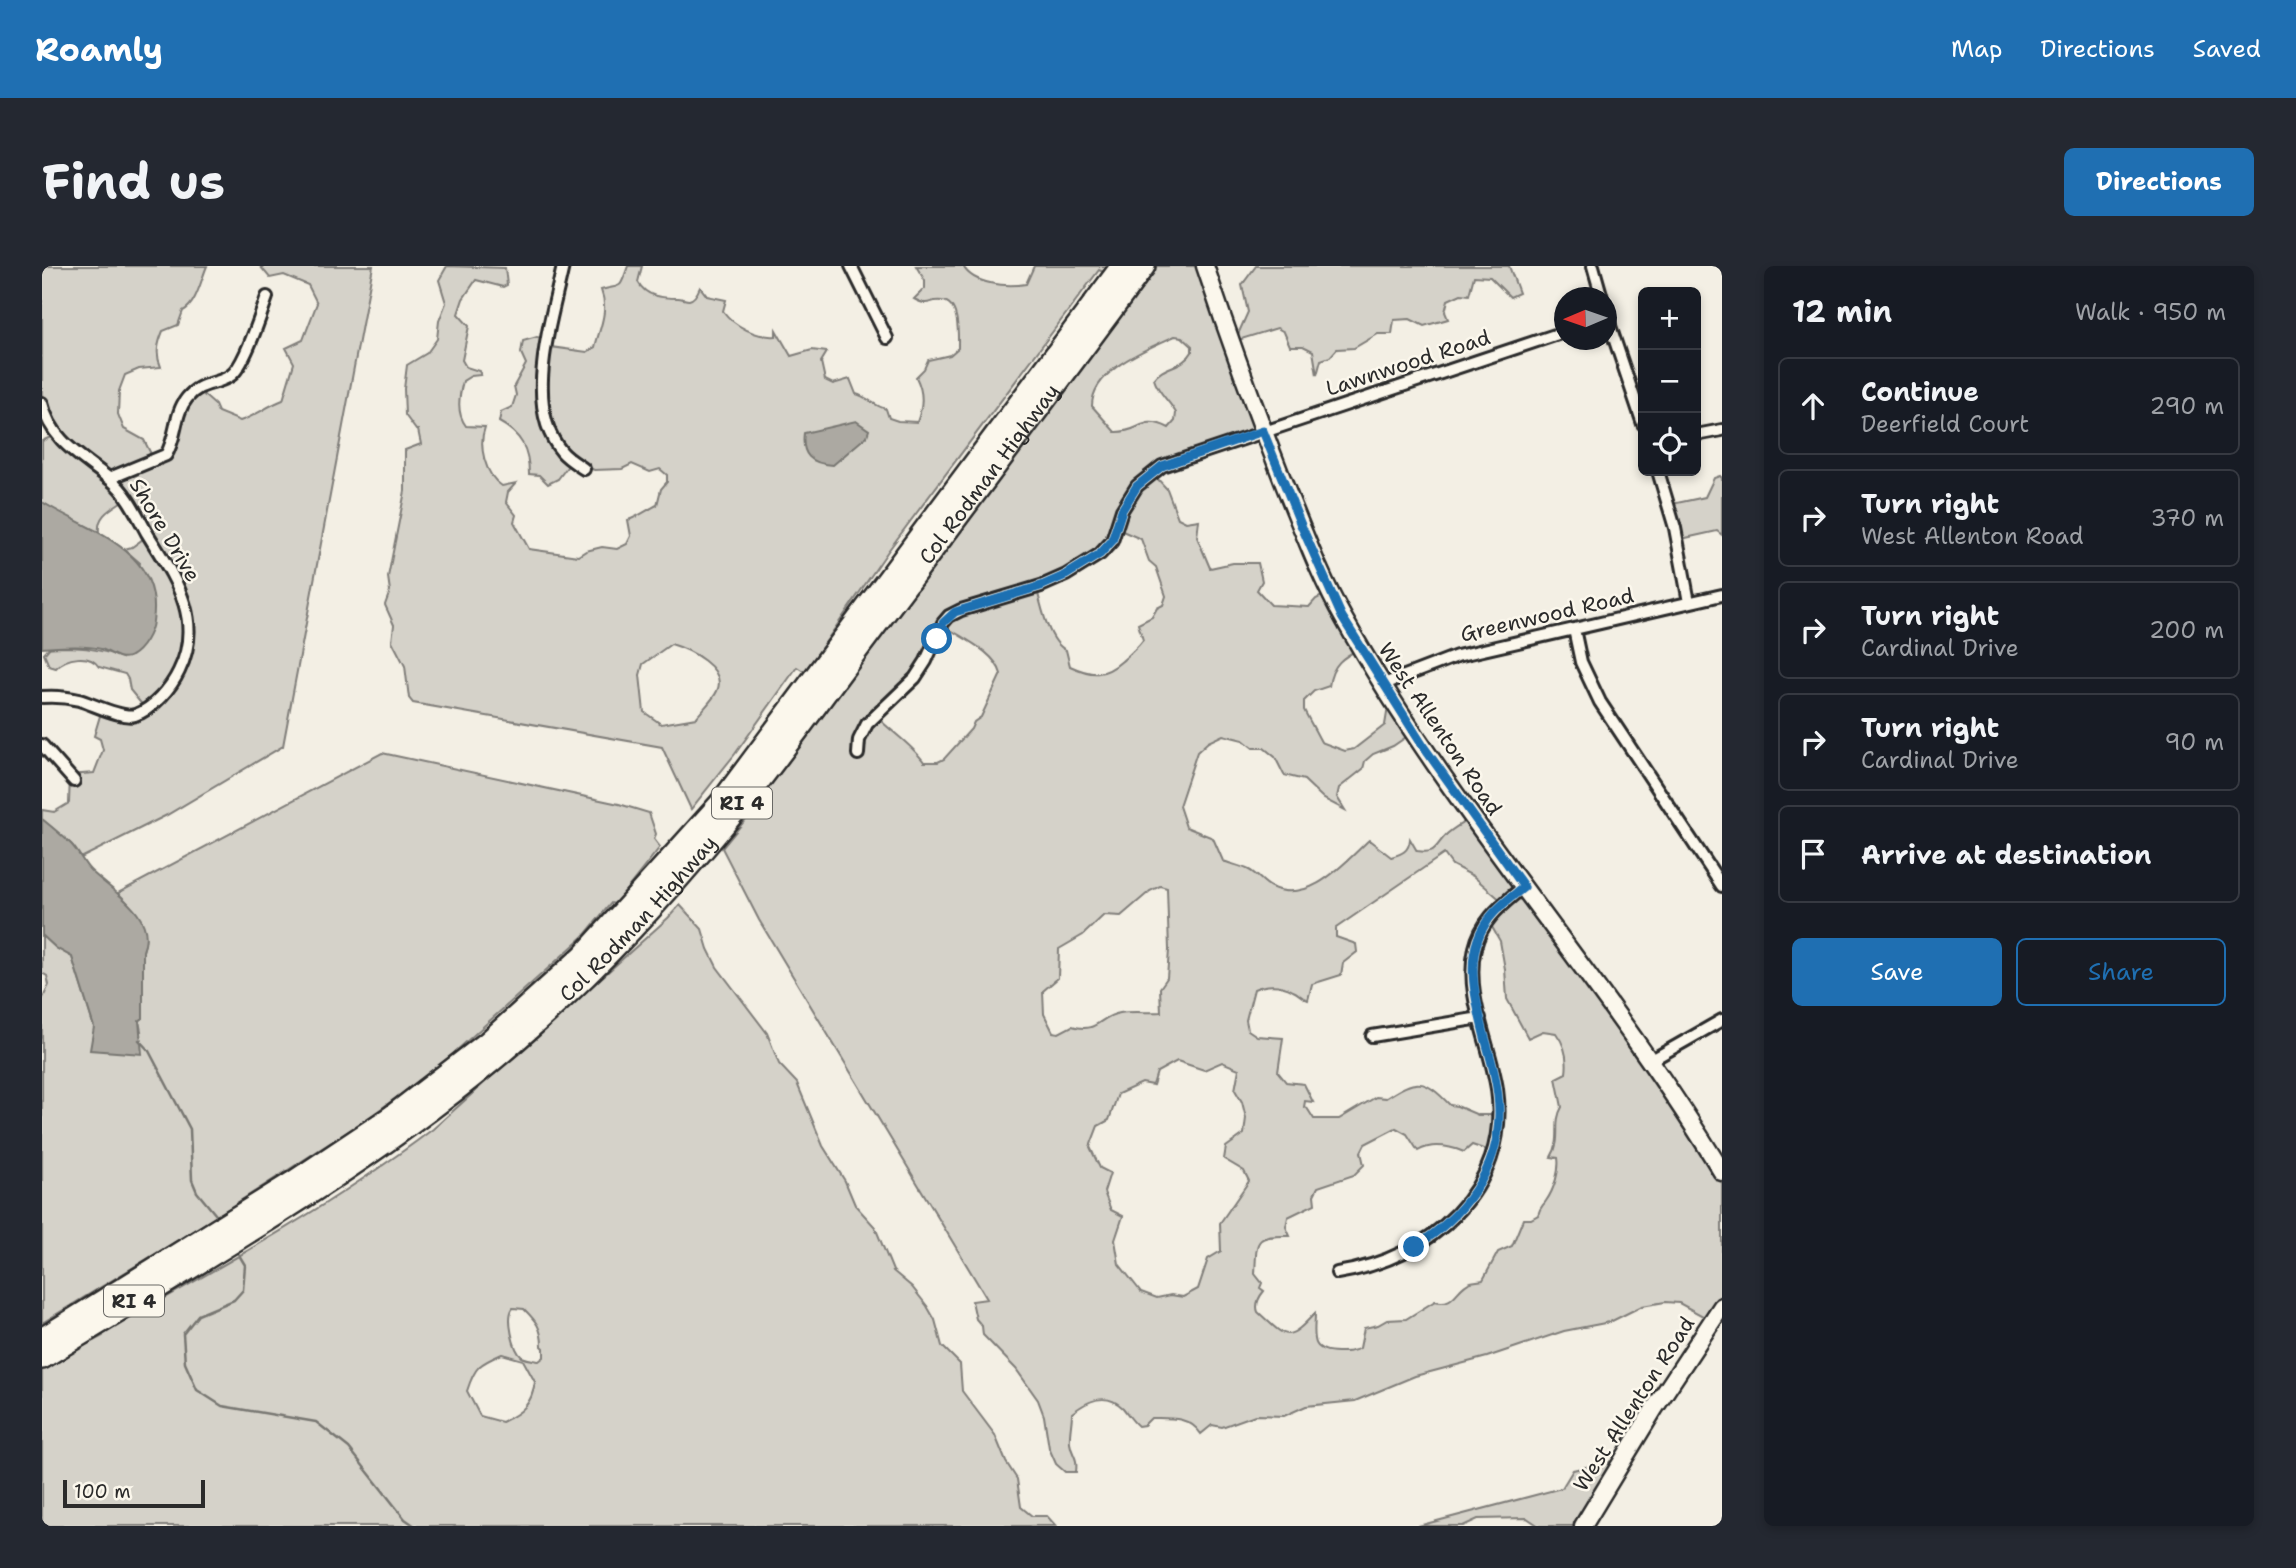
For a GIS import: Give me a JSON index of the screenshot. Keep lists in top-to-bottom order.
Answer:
{
  "streets": {
    "highway": ["Col Rodman Highway", "RI 4"],
    "street": [
      "Lawnwood Road",
      "Shore Drive",
      "Greenwood Road",
      "West Allenton Road"
    ]
  },
  "crossings": [
    ["Lawnwood Road", "West Allenton Road"],
    ["Greenwood Road", "West Allenton Road"]
  ],
  "scale_bar": "100 m",
  "north": "left",
  "page": {
    "header": "Roamly",
    "nav": ["Map", "Directions", "Saved"],
    "buttons": [
      "Directions",
      ["Save", "Share"]
    ],
    "title": "Find us",
    "heading": ["12 min", "Walk · 950 m"],
    "map_buttons": ["+", "−"],
    "list": [
      ["Continue", "Deerfield Court", "290 m"],
      ["Turn right", "West Allenton Road", "370 m"],
      ["Turn right", "Cardinal Drive", "200 m"],
      ["Turn right", "Cardinal Drive", "90 m"],
      "Arrive at destination"
    ],
    "scale": "100 m"
  }
}
